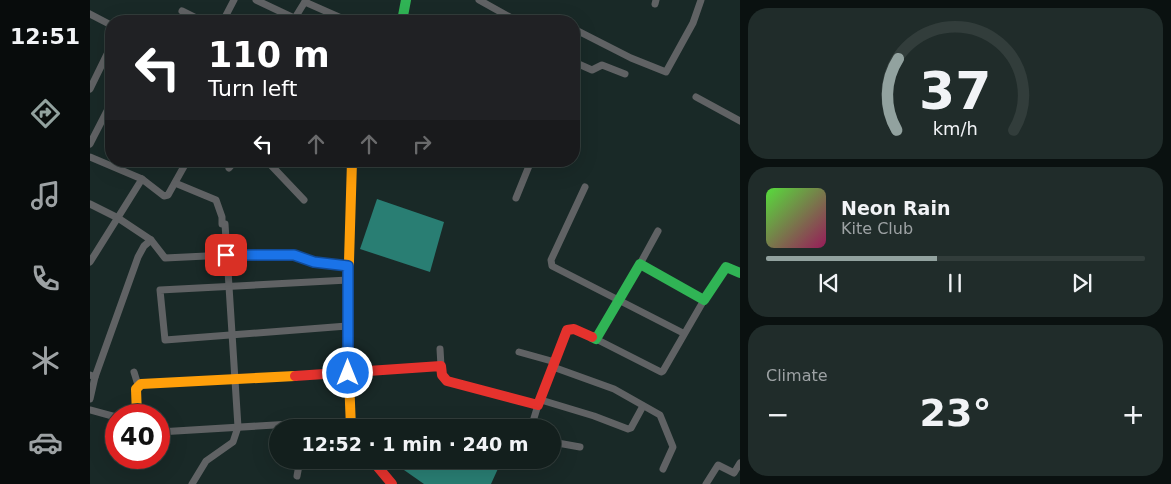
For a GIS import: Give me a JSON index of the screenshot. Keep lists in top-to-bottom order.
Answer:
{
  "page": {
    "tabs": "12:51",
    "turn": ["110 m", "Turn left"],
    "song": ["Neon Rain", "Kite Club"],
    "tile": "Climate",
    "heat": ["−", "23°", "+"],
    "limit": "40",
    "trip": "12:52 · 1 min · 240 m",
    "gauge": ["37", "km/h"]
  }
}
